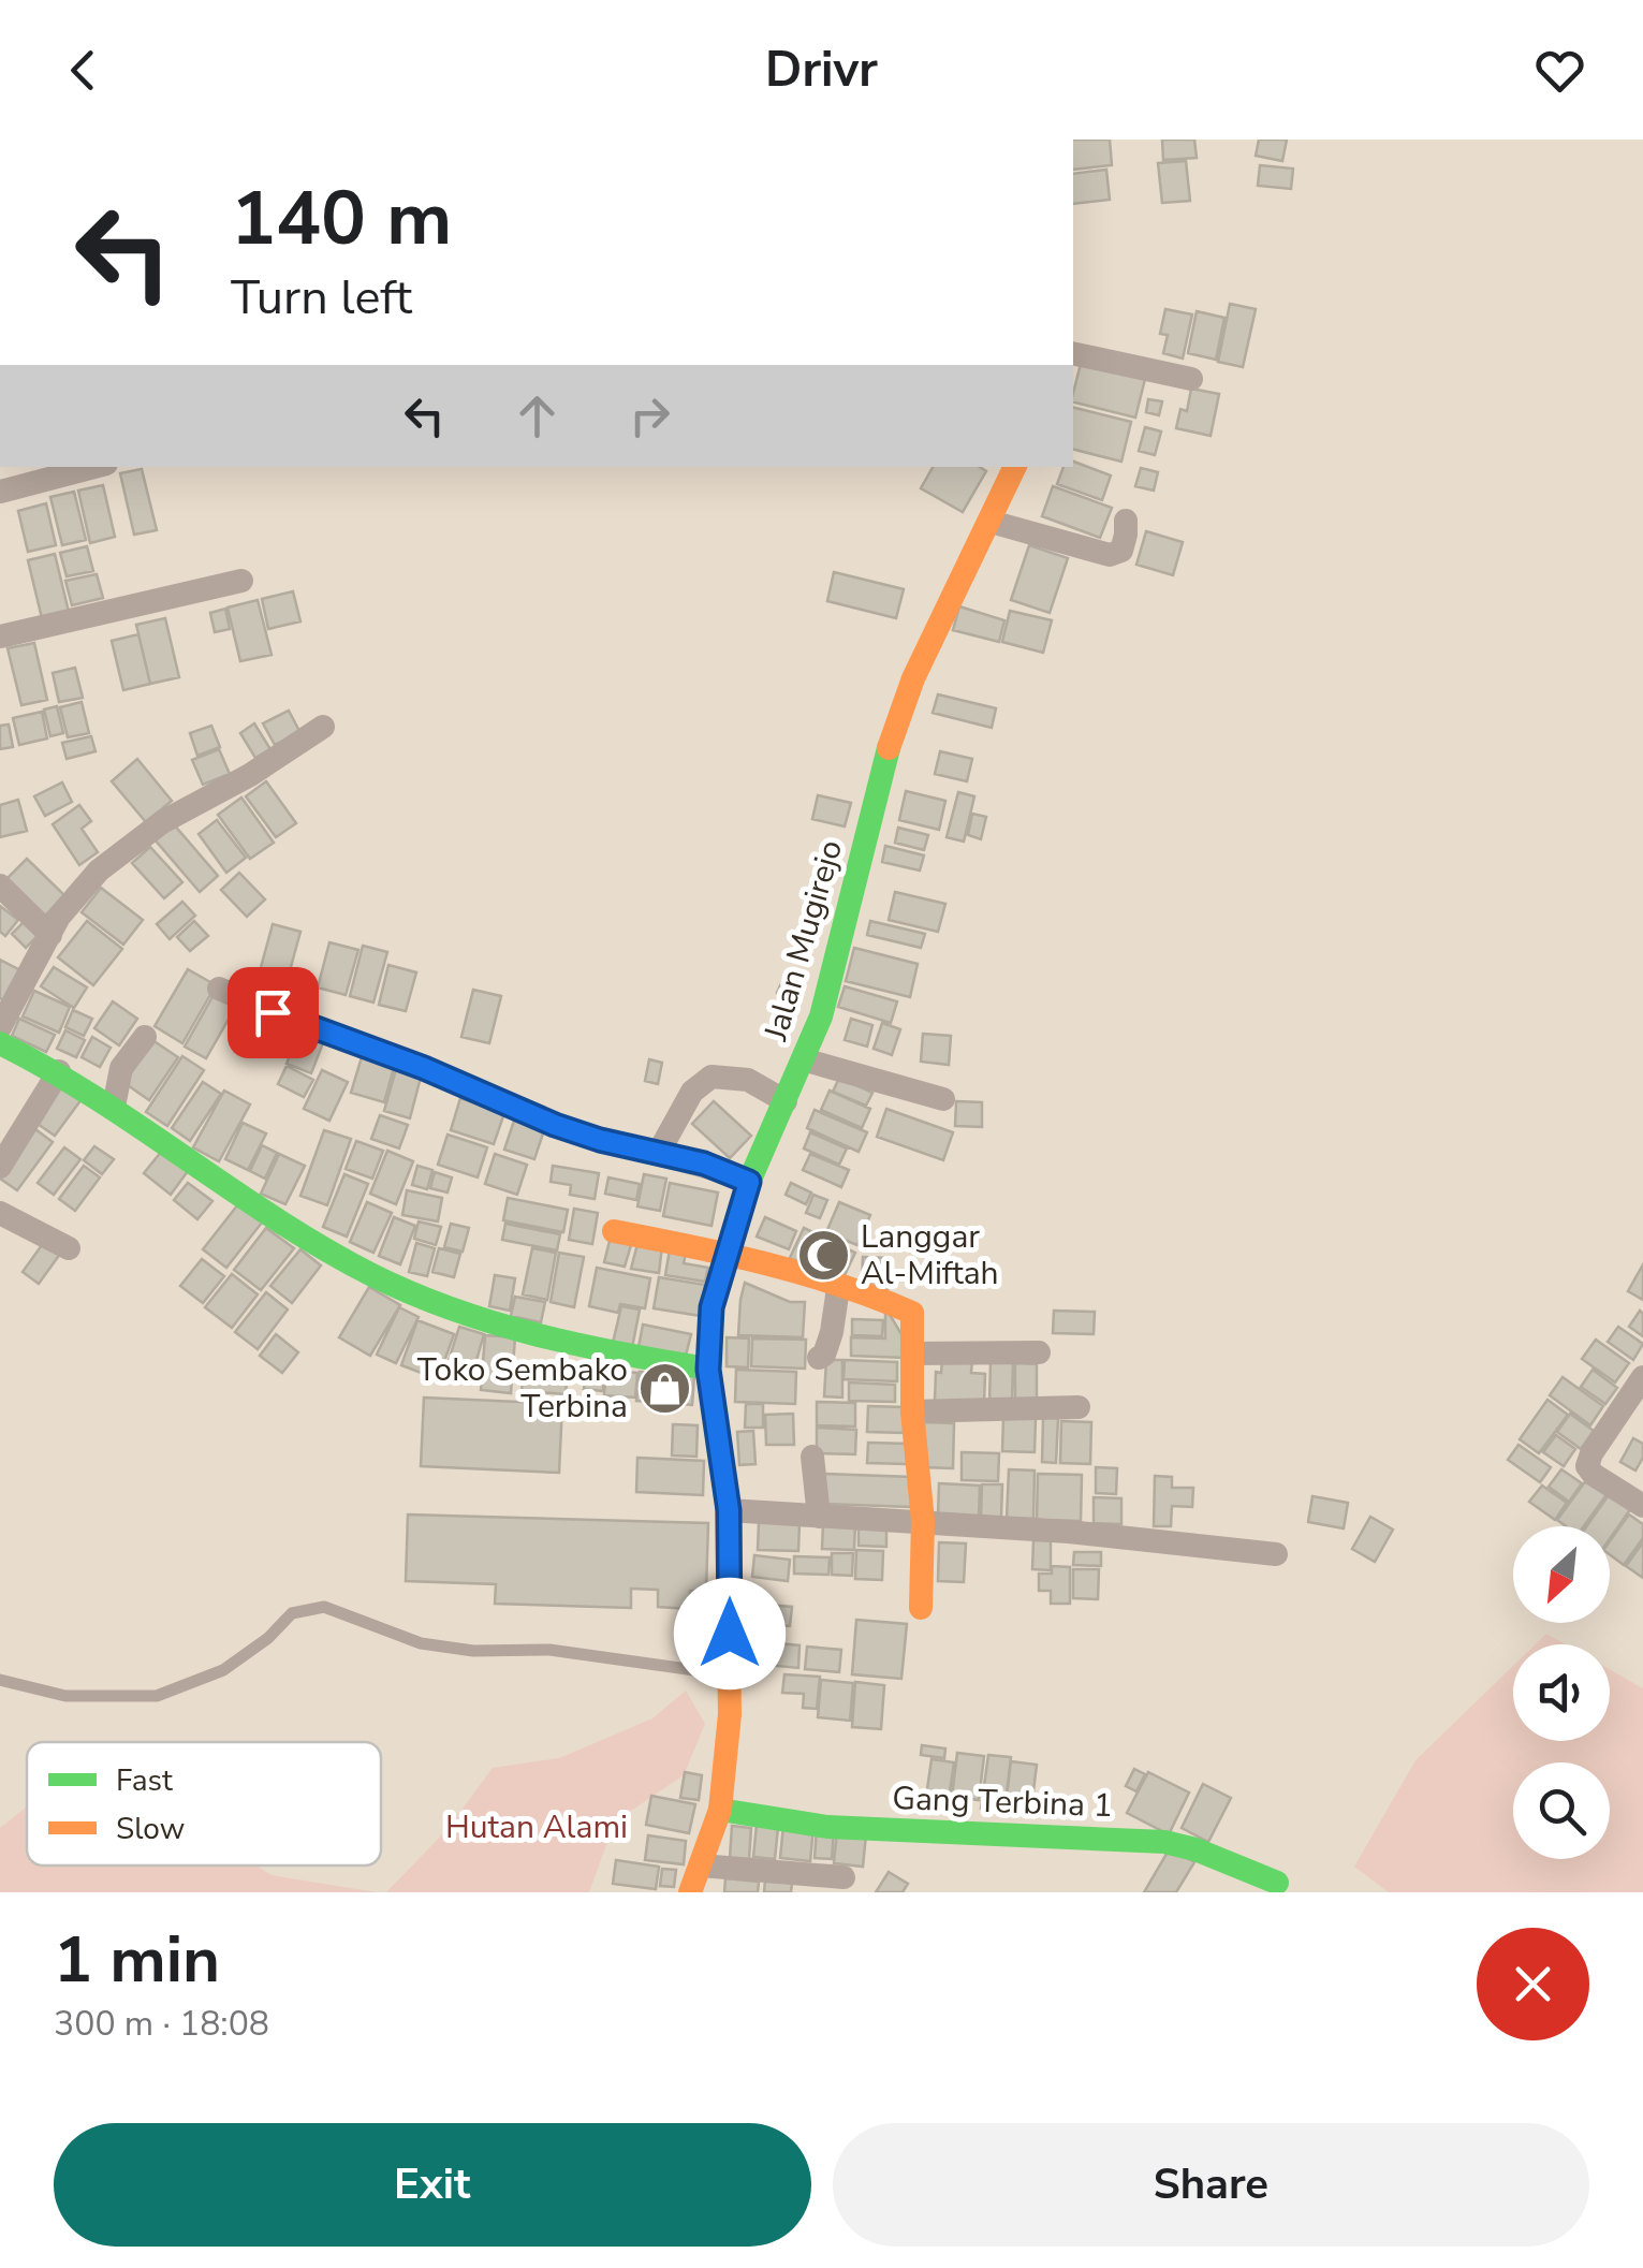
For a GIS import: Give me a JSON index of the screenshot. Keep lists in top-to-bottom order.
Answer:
{
  "streets": {
    "street": ["Jalan Mugirejo", "Gang Terbina 1"]
  },
  "crossings": [
    ["Jalan Mugirejo", "Gang Terbina 1"]
  ],
  "parks": ["Hutan Alami"],
  "places": {
    "mosque": ["Langgar Al-Miftah"],
    "shop": ["Toko Sembako Terbina"]
  },
  "legend": ["Fast", "Slow"],
  "north": "bottom left",
  "page": {
    "header": "Drivr",
    "turn": ["140 m", "Turn left"],
    "heading": ["1 min", "300 m · 18:08"],
    "buttons": ["Exit", "Share"]
  }
}
